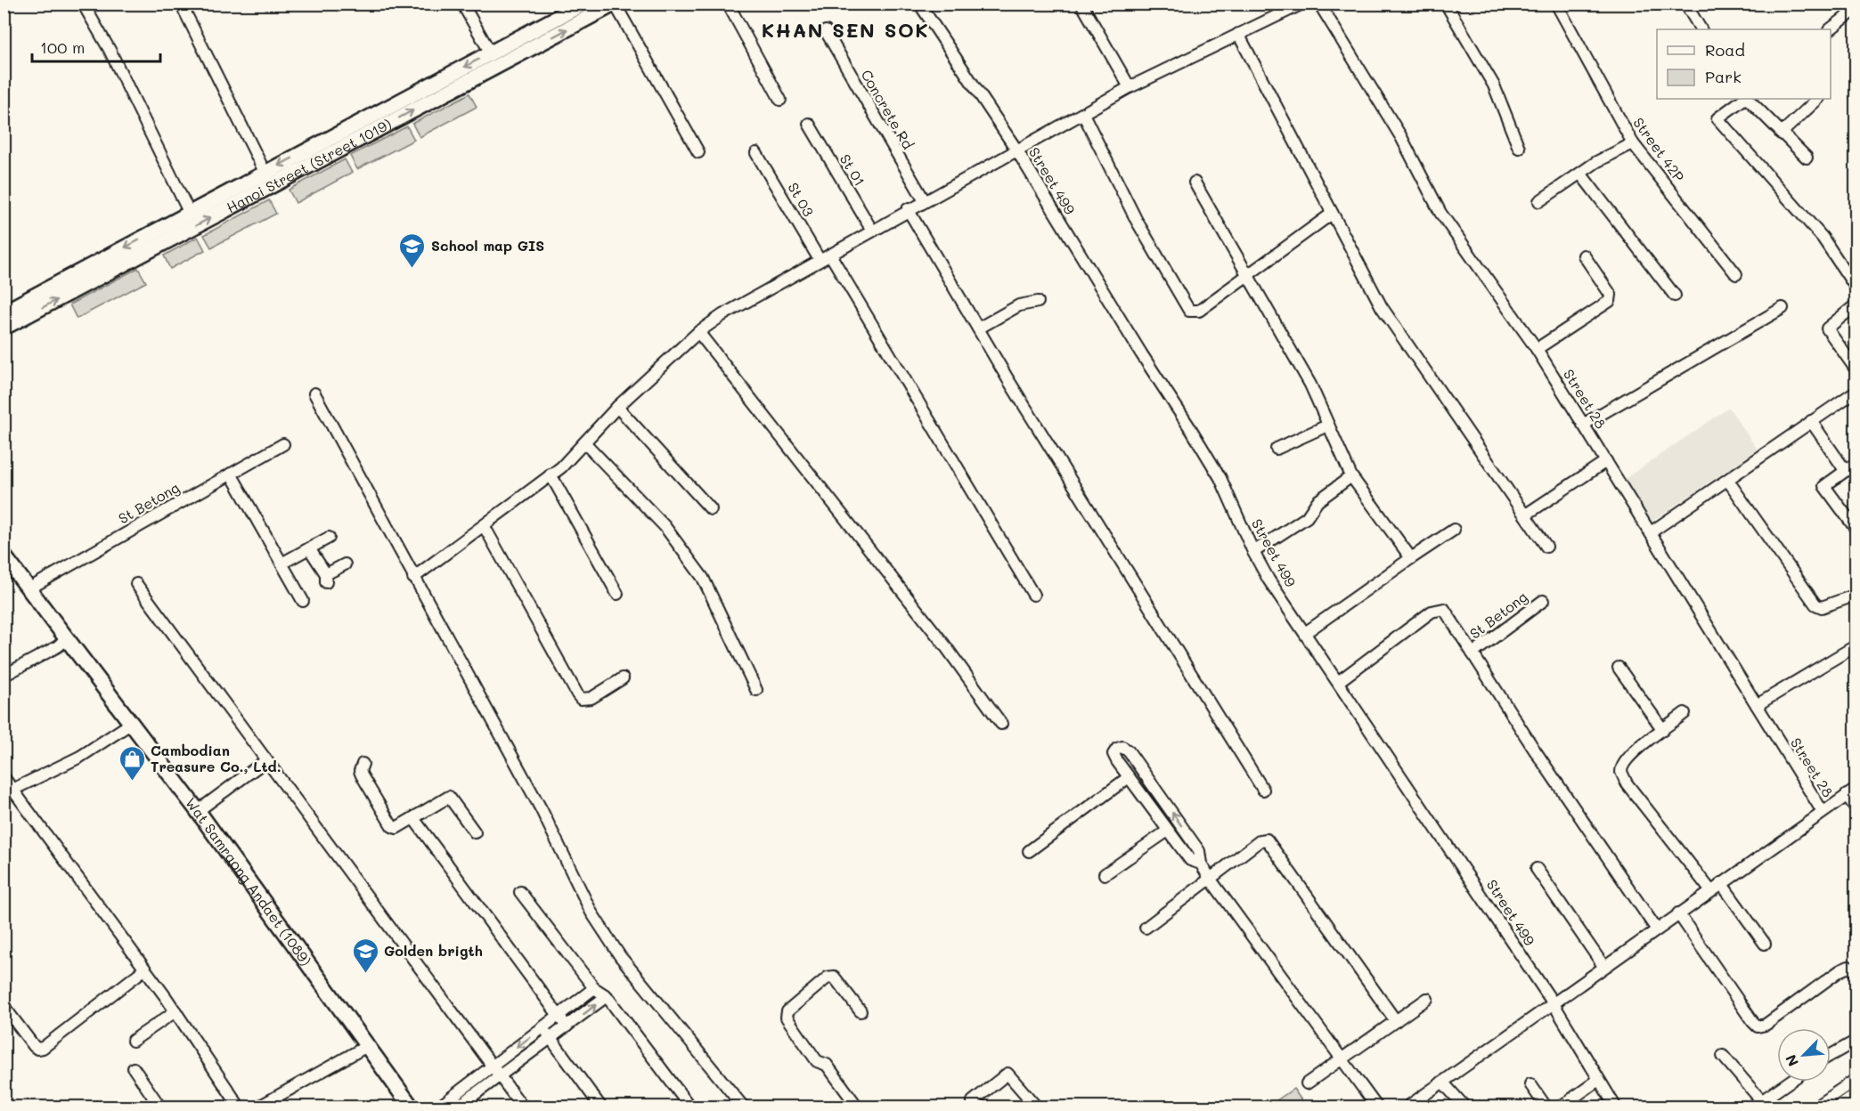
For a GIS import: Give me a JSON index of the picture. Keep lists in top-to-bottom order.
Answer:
{
  "streets": {
    "main road": ["Hanoi Street (Street 1019)", "Wat Samraong Andaet (1089)"],
    "street": [
      "Concrete Rd",
      "Street 42P",
      "St 01",
      "Street 499",
      "St 03",
      "Street 28",
      "St Betong"
    ]
  },
  "crossings": [
    ["St Betong", "Wat Samraong Andaet (1089)"]
  ],
  "districts": ["KHAN SEN SOK"],
  "places": {
    "school or university": ["School map GIS", "Golden brigth"],
    "shop": ["Cambodian Treasure Co., Ltd."]
  },
  "legend": ["Road", "Park"],
  "scale_bar": "100 m",
  "north": "bottom left"
}
